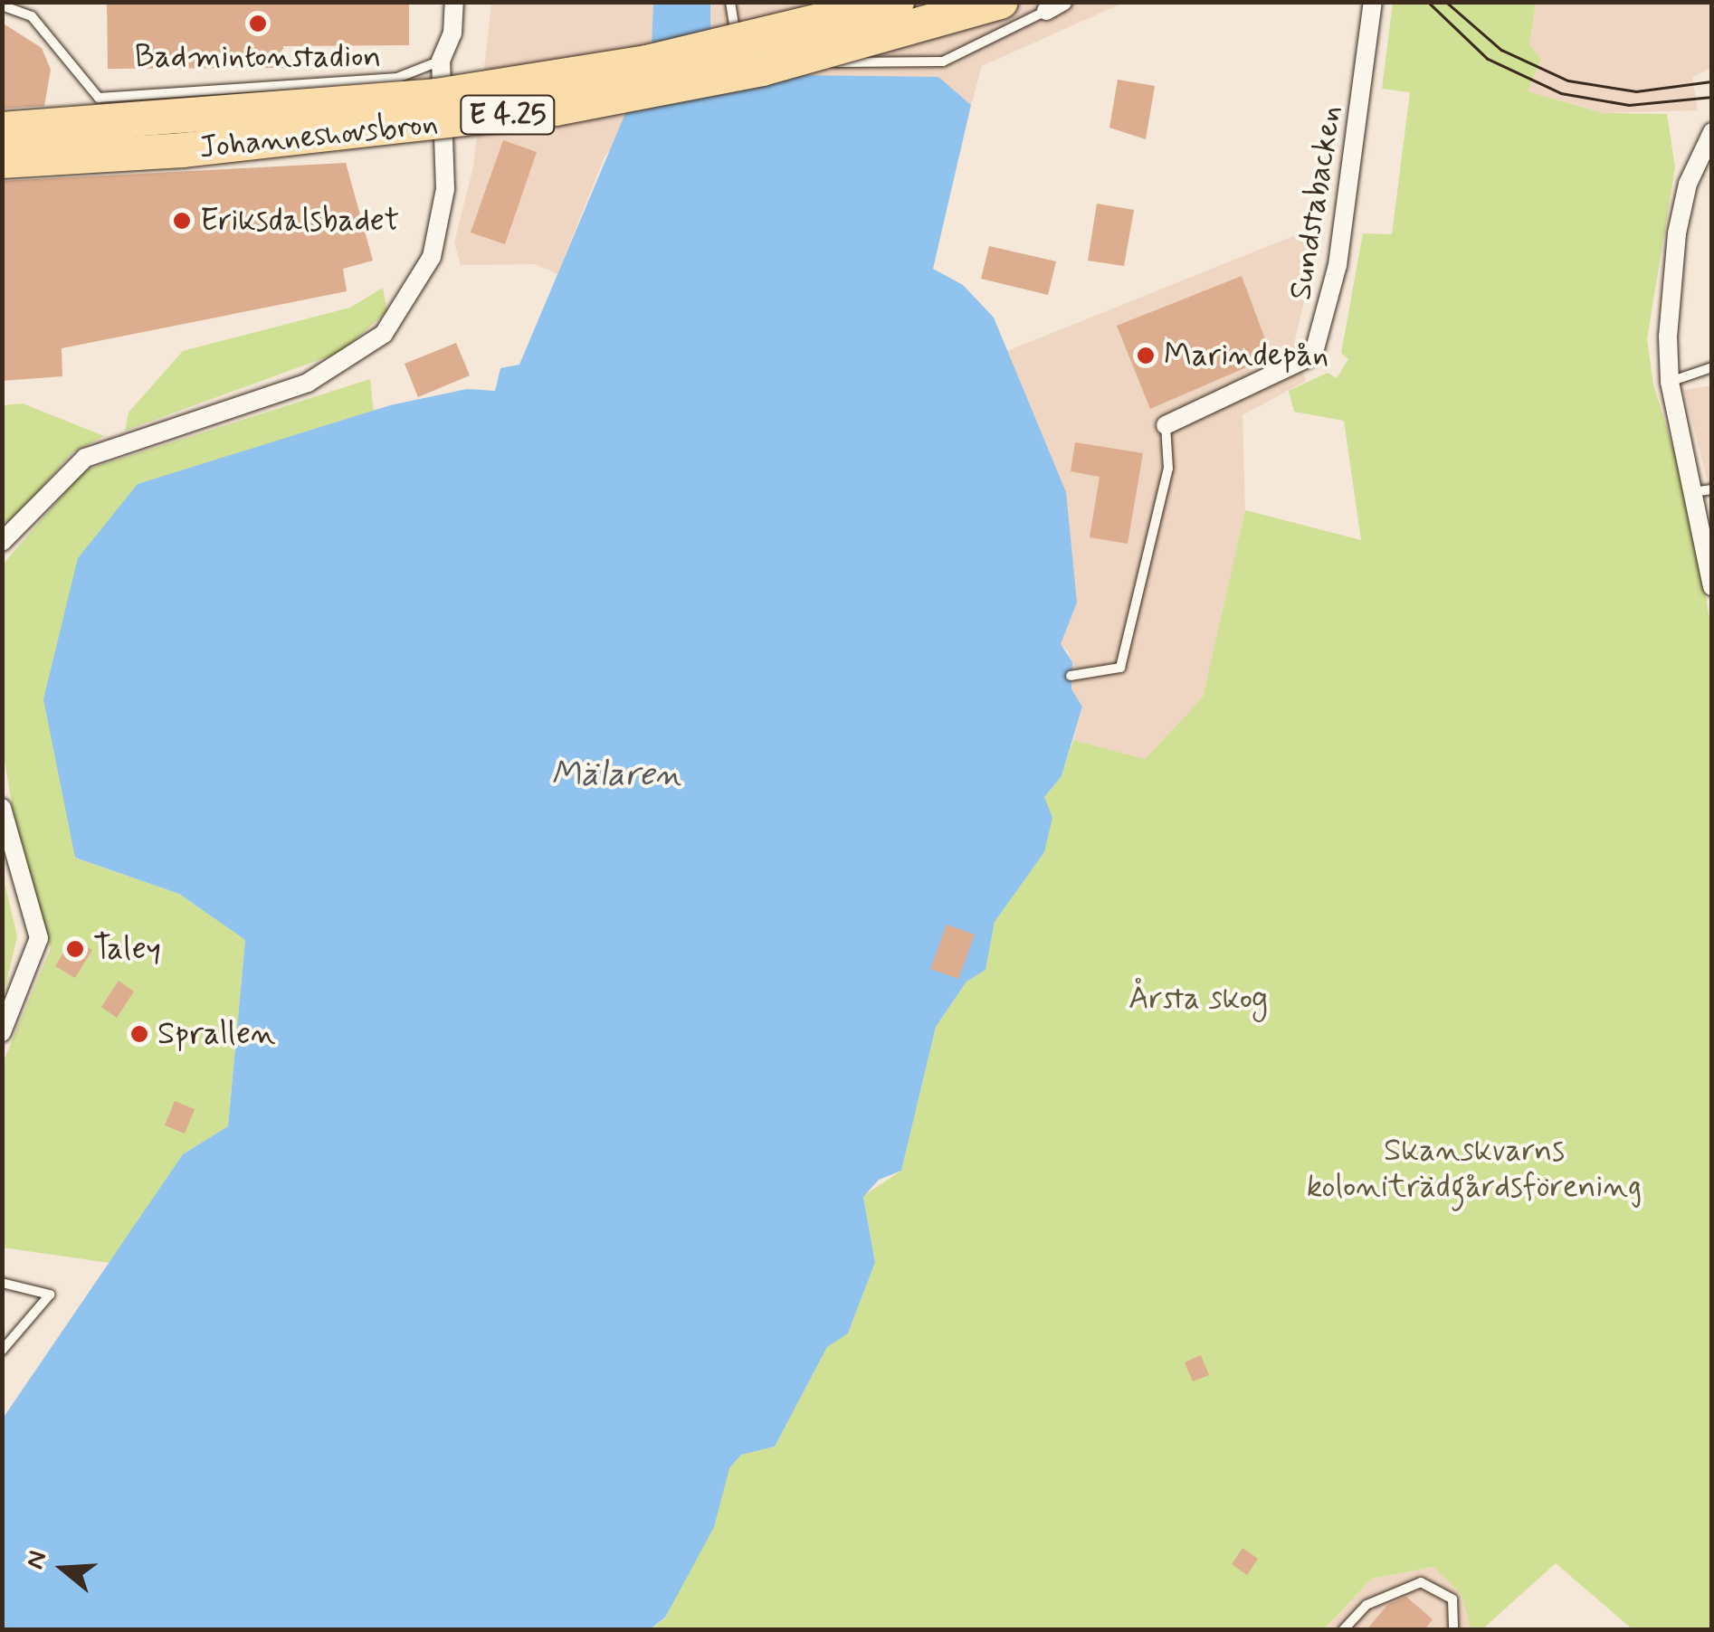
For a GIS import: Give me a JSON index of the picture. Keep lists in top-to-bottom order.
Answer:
{
  "streets": {
    "highway": ["E 4.25", "Johanneshovsbron"],
    "street": ["Sundstabacken"]
  },
  "water": ["Mälaren"],
  "parks": ["Årsta skog", "Skanskvarns koloniträdgårdsförening"],
  "places": [
    "Badmintonstadion",
    "Eriksdalsbadet",
    "Marindepån",
    "Taley",
    "Sprallen"
  ],
  "north": "left"
}
